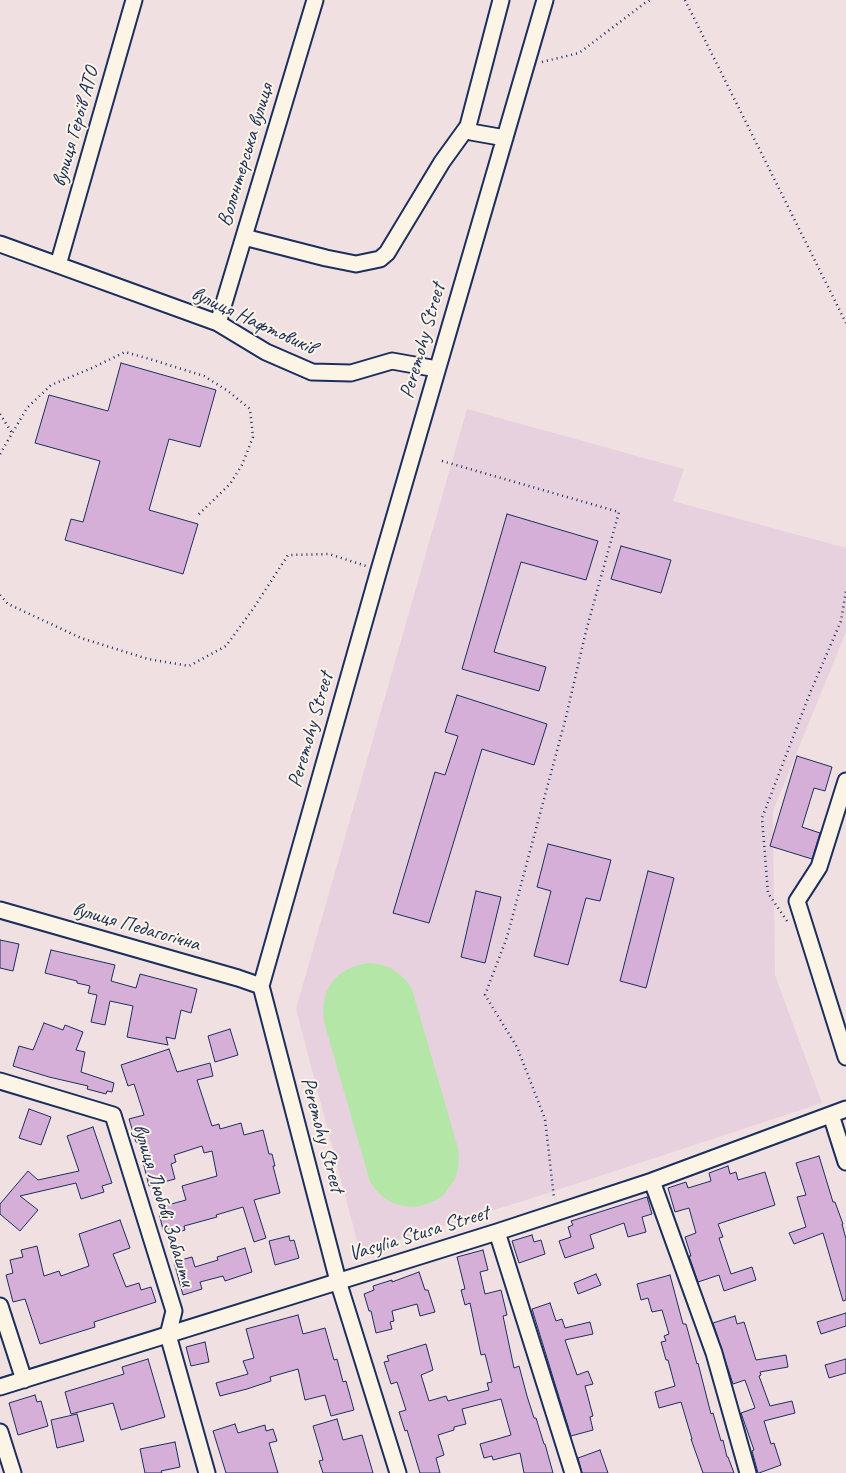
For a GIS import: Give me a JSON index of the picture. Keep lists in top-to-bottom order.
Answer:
{
  "streets": {
    "street": [
      "вулиця Героїв АТО",
      "Волонтерська вулиця",
      "вулиця Нафтовиків",
      "Peremohy Street",
      "вулиця Педагогічна",
      "вулиця Любові Забашти",
      "Vasylia Stusa Street"
    ]
  },
  "crossings": [
    ["вулиця Героїв АТО", "вулиця Нафтовиків"],
    ["Волонтерська вулиця", "вулиця Нафтовиків"],
    ["вулиця Нафтовиків", "Peremohy Street"],
    ["Peremohy Street", "вулиця Педагогічна"],
    ["Peremohy Street", "Vasylia Stusa Street"],
    ["вулиця Любові Забашти", "Vasylia Stusa Street"]
  ]
}
